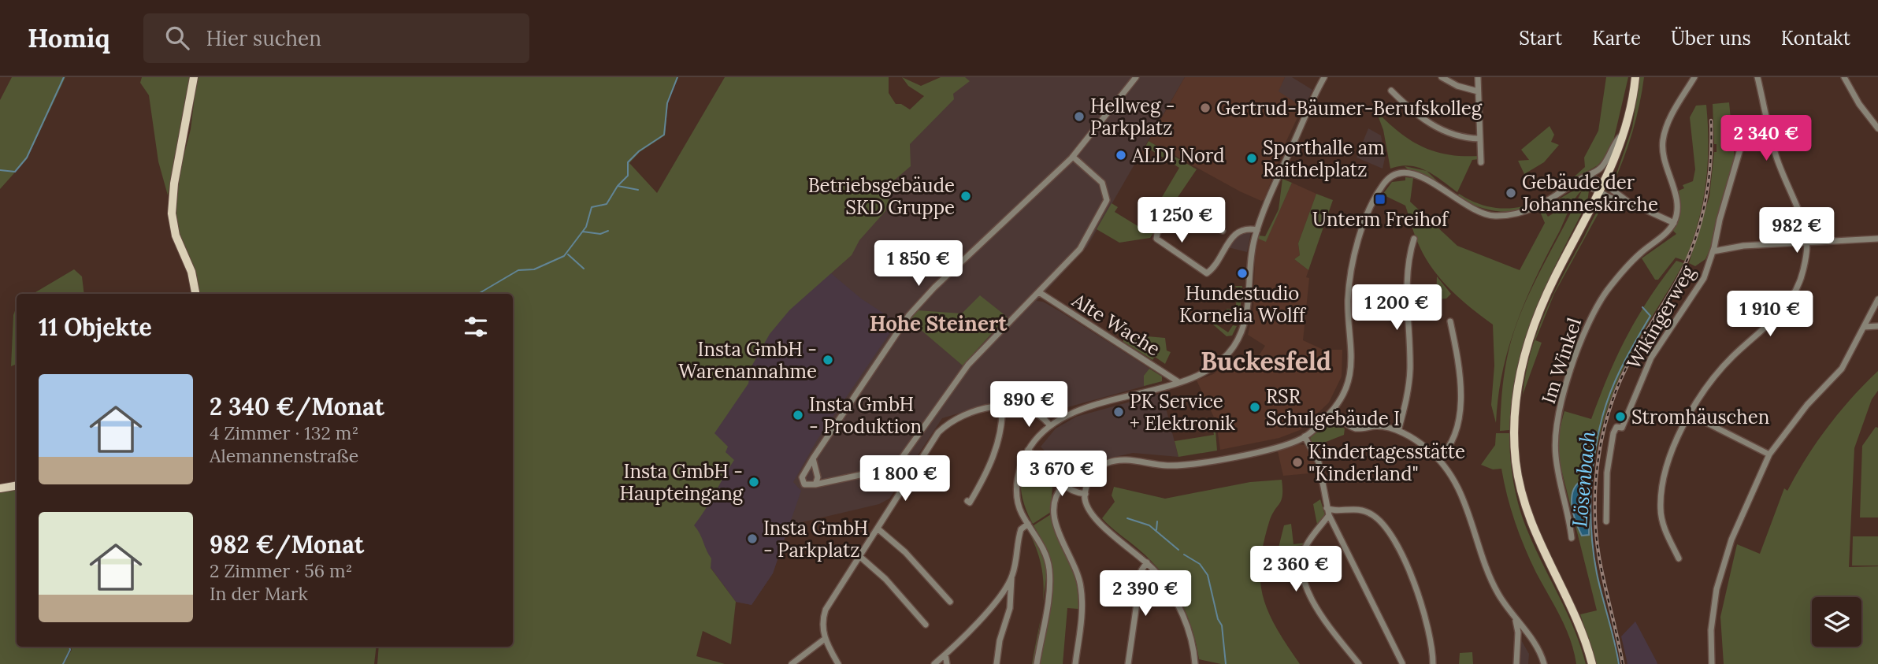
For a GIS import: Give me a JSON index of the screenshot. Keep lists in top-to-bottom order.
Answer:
{
  "streets": {
    "street": ["Wikingerweg", "Alte Wache", "Im Winkel"]
  },
  "districts": ["Hohe Steinert", "Buckesfeld"],
  "water": ["Lösenbach"],
  "places": {
    "other": [
      "Gertrud-Bäumer-Berufskolleg",
      "Hellweg - Parkplatz",
      "ALDI Nord",
      "Sporthalle am Raithelplatz",
      "Gebäude der Johanneskirche",
      "Betriebsgebäude SKD Gruppe",
      "Hundestudio Kornelia Wolff",
      "Insta GmbH - Warenannahme",
      "RSR Schulgebäude I",
      "PK Service + Elektronik",
      "Insta GmbH - Produktion",
      "Stromhäuschen",
      "Kindertagesstätte \"Kinderland\"",
      "Insta GmbH - Haupteingang",
      "Insta GmbH - Parkplatz"
    ],
    "transit": ["Unterm Freihof"]
  },
  "page": {
    "header": "Homiq",
    "search": "Hier suchen",
    "nav": [
      "Start",
      "Karte",
      "Über uns",
      "Kontakt"
    ],
    "price": [
      "2 340 €",
      "1 250 €",
      "982 €",
      "1 850 €",
      "1 200 €",
      "1 910 €",
      "890 €",
      "3 670 €",
      "1 800 €",
      "2 360 €",
      "2 390 €"
    ],
    "heading": "11 Objekte",
    "list": [
      {
        "name": "2 340 €/Monat",
        "note": "4 Zimmer · 132 m² · Alemannenstraße"
      },
      {
        "name": "982 €/Monat",
        "note": "2 Zimmer · 56 m² · In der Mark"
      }
    ]
  }
}
